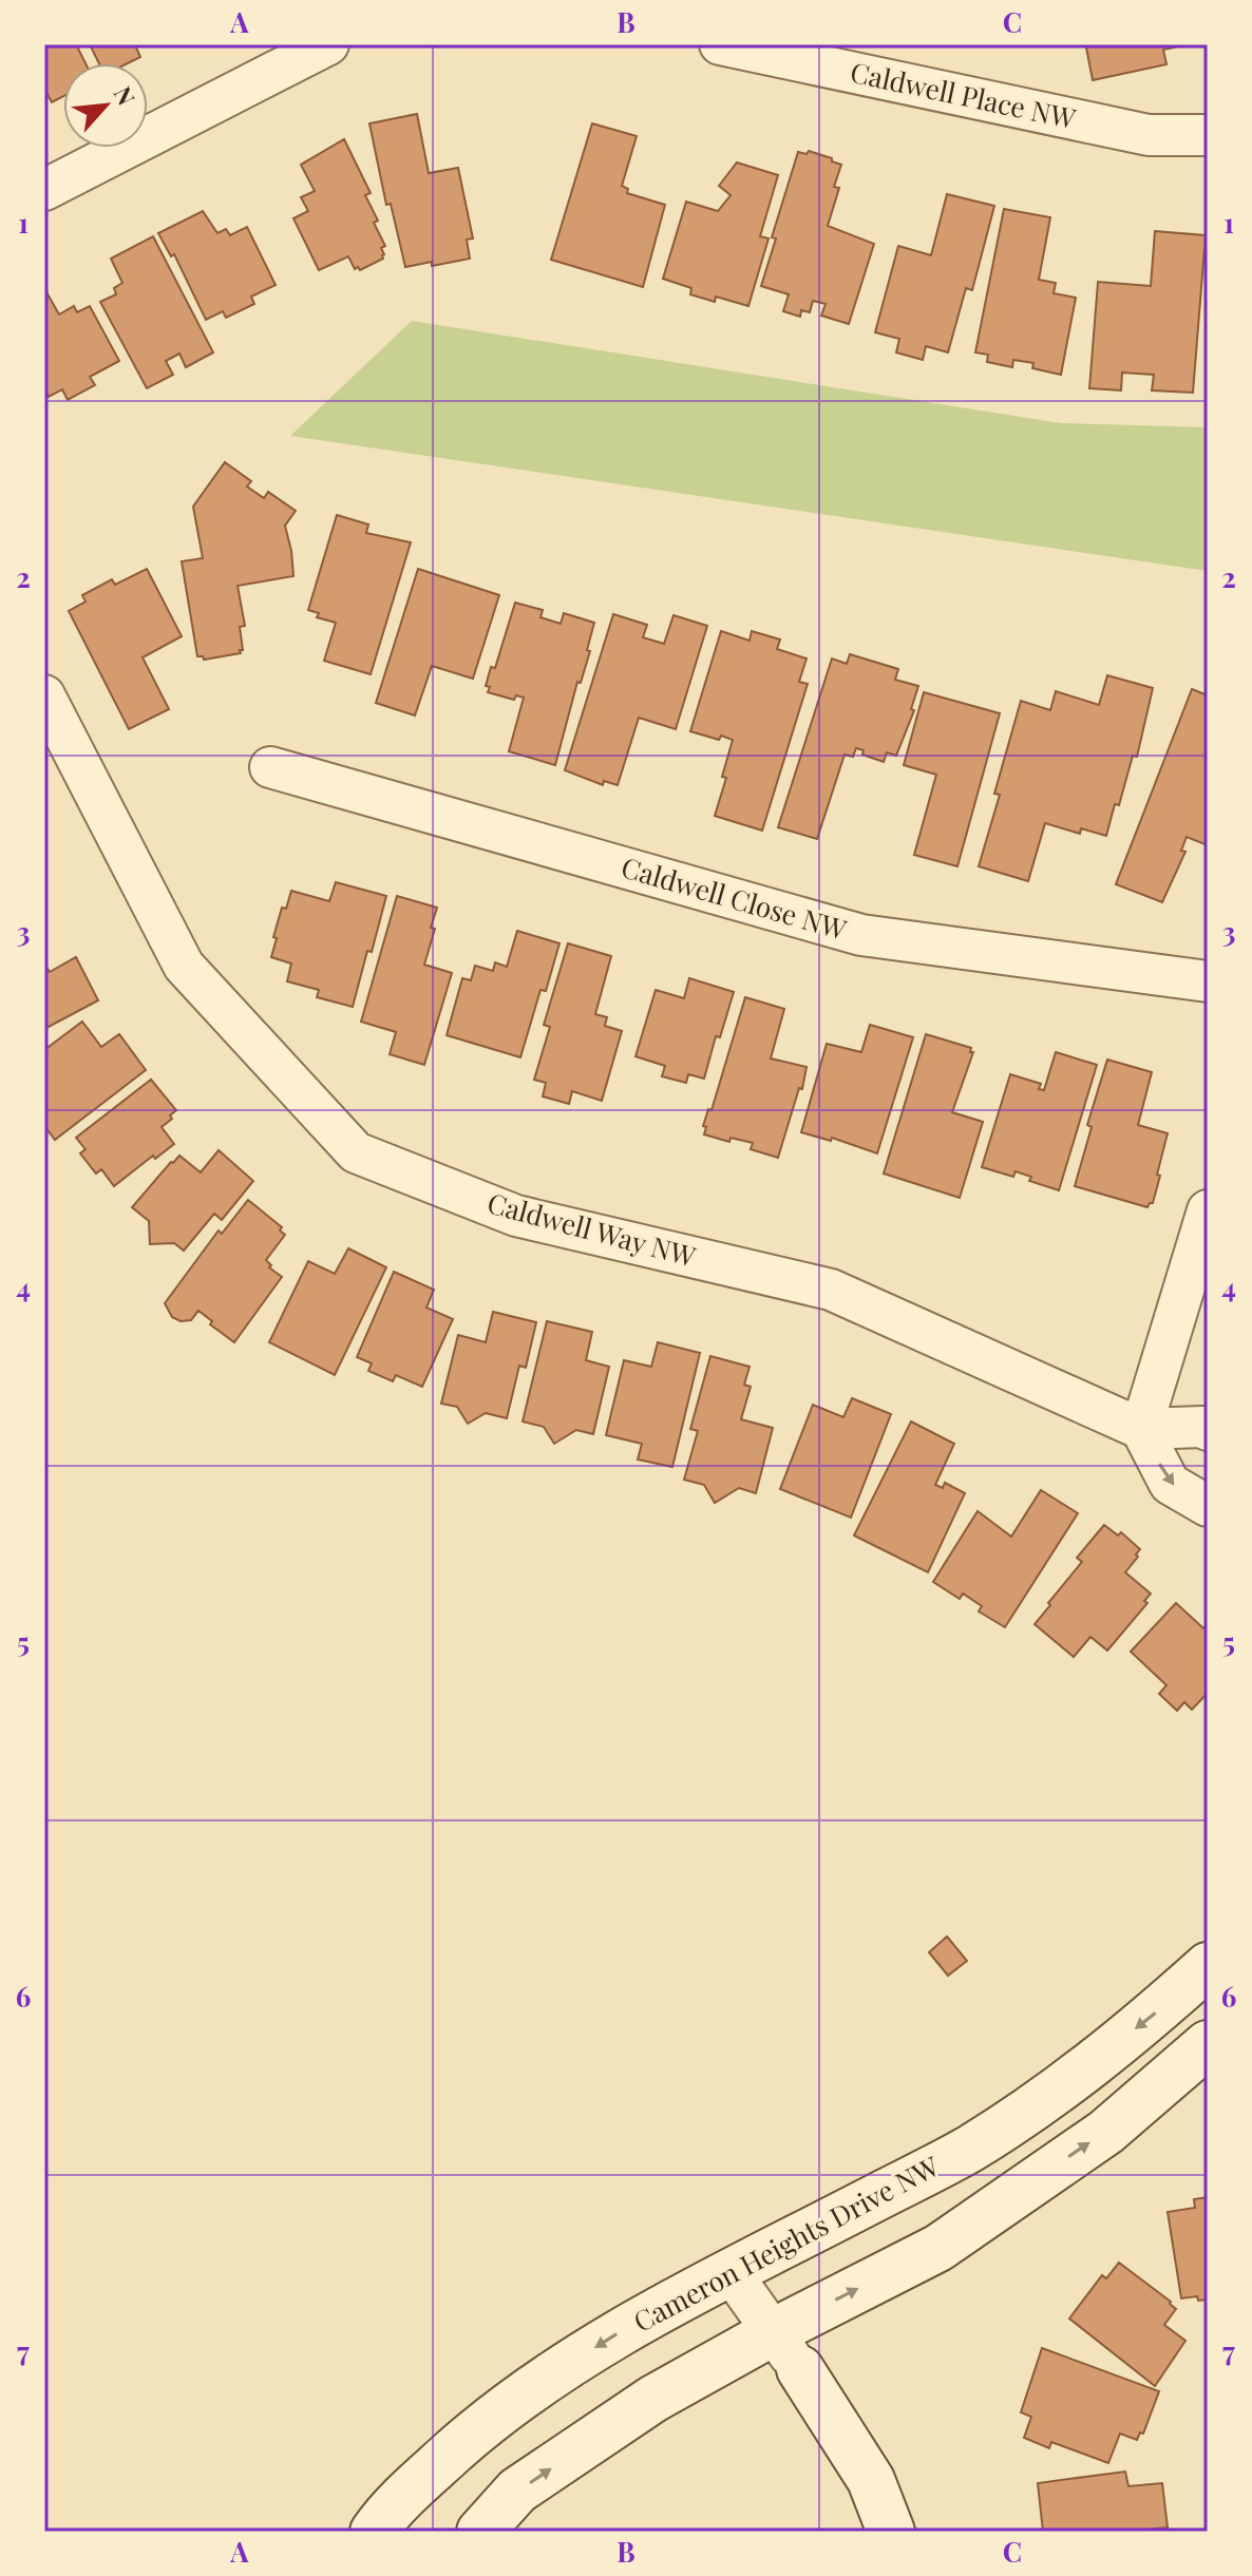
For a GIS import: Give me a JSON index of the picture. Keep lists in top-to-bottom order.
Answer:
{
  "streets": {
    "street": [
      "Caldwell Place NW",
      "Caldwell Close NW",
      "Caldwell Way NW",
      "Cameron Heights Drive NW"
    ]
  },
  "north": "top right",
  "grid": {
    "columns": ["A", "B", "C"],
    "rows": [
      "1",
      "2",
      "3",
      "4",
      "5",
      "6",
      "7"
    ]
  }
}
